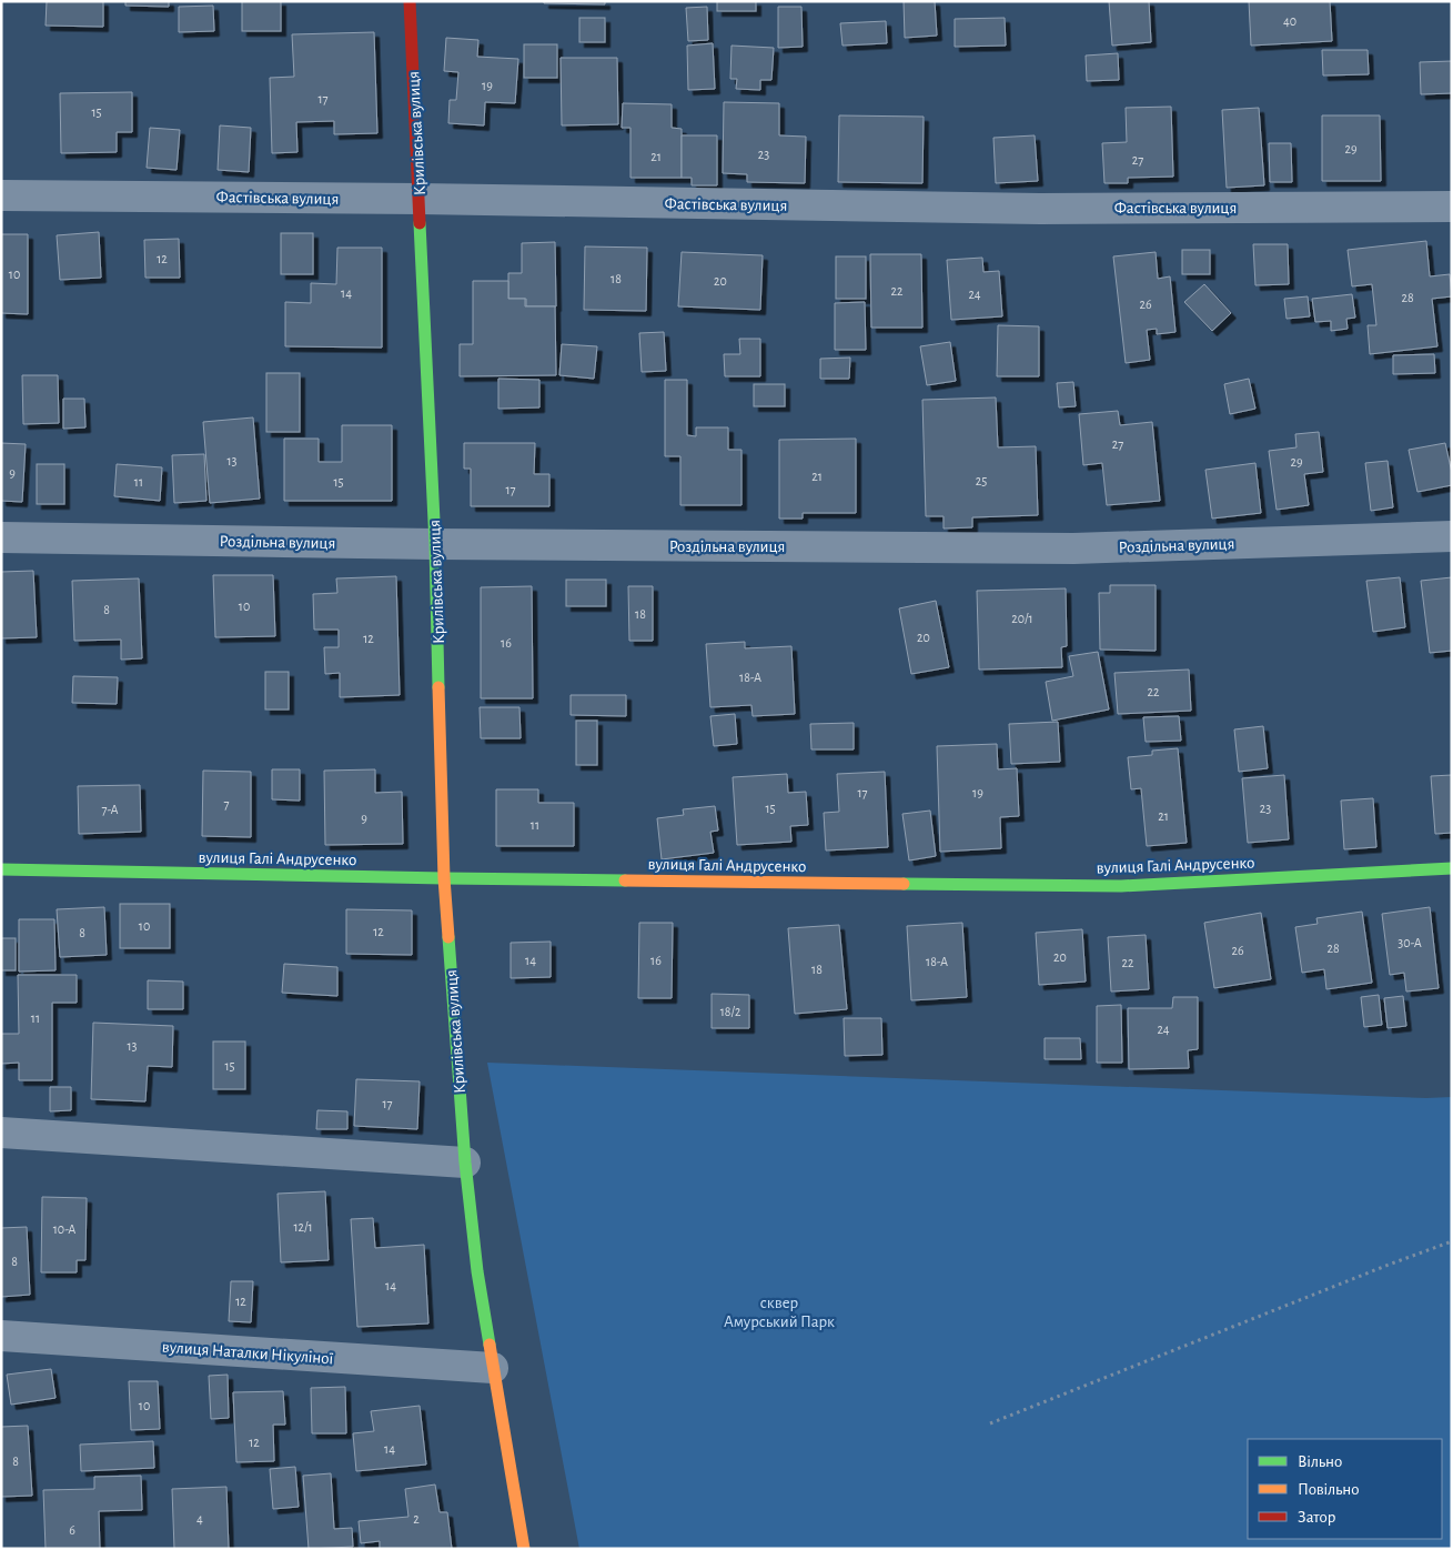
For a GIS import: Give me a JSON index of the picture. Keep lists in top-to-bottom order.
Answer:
{
  "streets": {
    "street": [
      "Крилівська вулиця",
      "Фастівська вулиця",
      "Роздільна вулиця",
      "вулиця Галі Андрусенко",
      "вулиця Наталки Нікуліної"
    ]
  },
  "crossings": [
    ["Крилівська вулиця", "Фастівська вулиця"],
    ["Крилівська вулиця", "Роздільна вулиця"],
    ["Крилівська вулиця", "вулиця Галі Андрусенко"],
    ["Крилівська вулиця", "вулиця Наталки Нікуліної"]
  ],
  "parks": ["сквер Амурський Парк"],
  "house_numbers": [
    "40",
    "19",
    "17",
    "15",
    "29",
    "23",
    "21",
    "27",
    "12",
    "10",
    "18",
    "20",
    "22",
    "14",
    "24",
    "28",
    "26",
    "27",
    "13",
    "29",
    "9",
    "21",
    "25",
    "11",
    "15",
    "17",
    "10",
    "8",
    "18",
    "20/1",
    "20",
    "12",
    "16",
    "18-А",
    "22",
    "17",
    "19",
    "7",
    "15",
    "23",
    "7-А",
    "21",
    "9",
    "11",
    "10",
    "12",
    "8",
    "30-А",
    "28",
    "26",
    "20",
    "14",
    "16",
    "18-А",
    "22",
    "18",
    "18/2",
    "11",
    "24",
    "13",
    "15",
    "17",
    "12/1",
    "10-А",
    "8",
    "14",
    "12",
    "10",
    "12",
    "14",
    "8",
    "4",
    "2",
    "6"
  ],
  "legend": ["Вільно", "Повільно", "Затор"]
}
